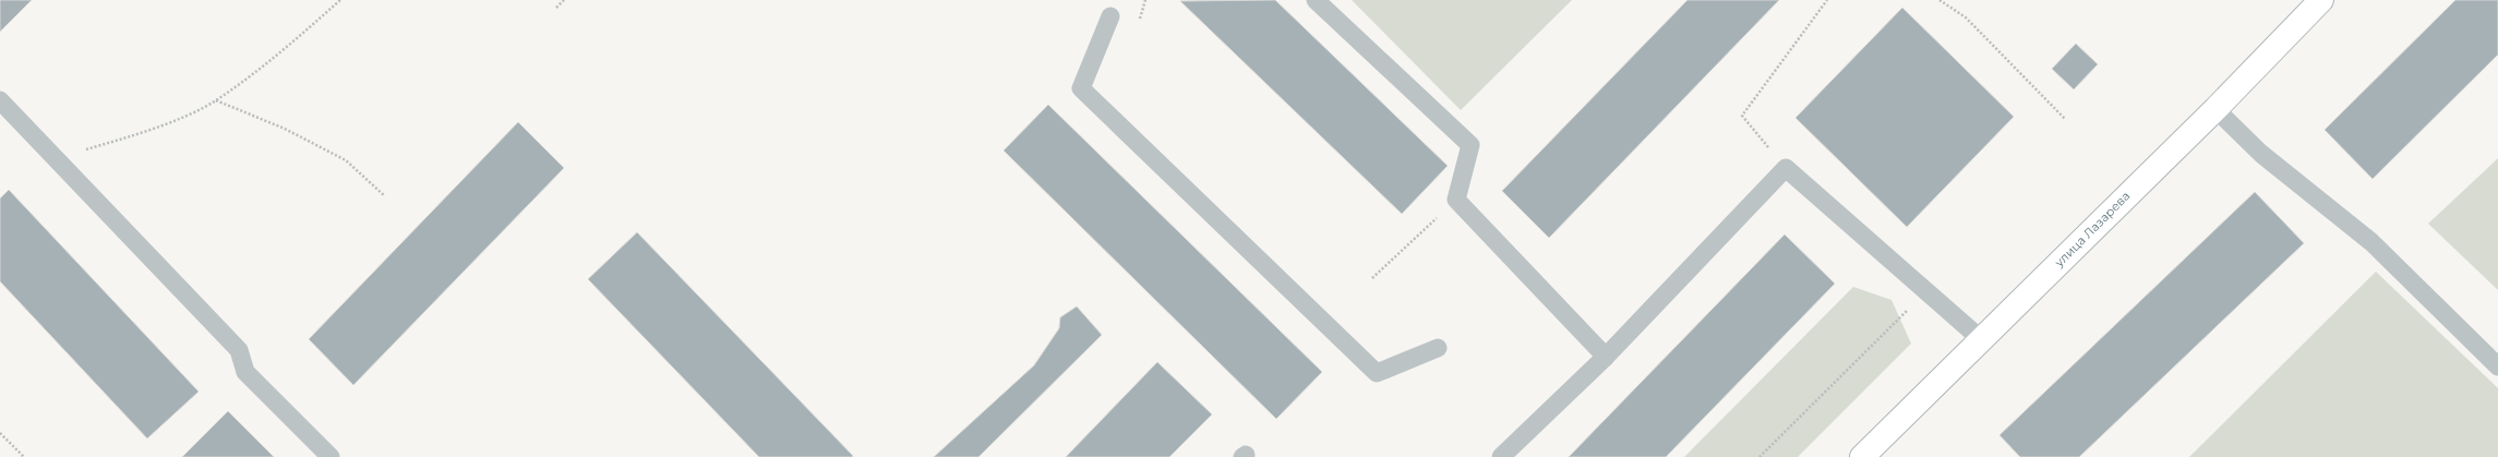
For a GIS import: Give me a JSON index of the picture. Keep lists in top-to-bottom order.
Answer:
{
  "streets": {
    "street": ["улица Лазарева"]
  }
}
